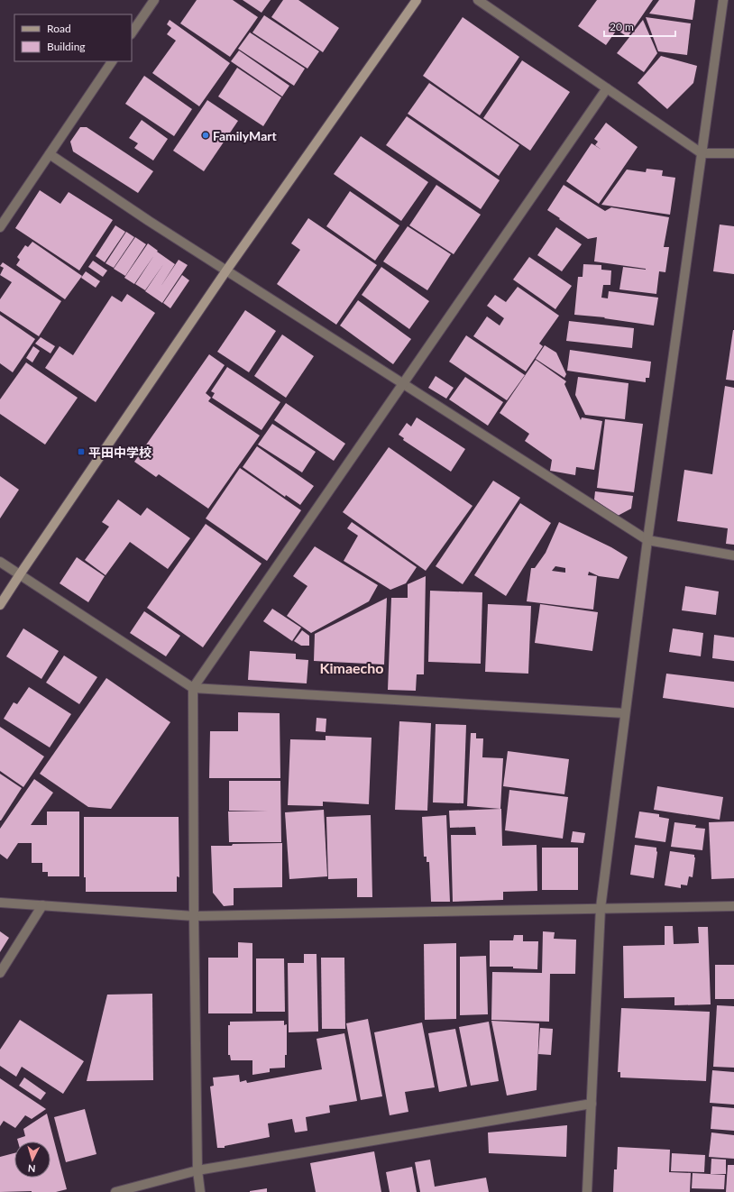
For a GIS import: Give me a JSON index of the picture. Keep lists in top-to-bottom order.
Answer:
{
  "districts": ["Kimaecho"],
  "places": {
    "other": ["FamilyMart"],
    "transit": ["平田中学校"]
  },
  "legend": ["Road", "Building"],
  "scale_bar": "20 m",
  "north": "bottom"
}
